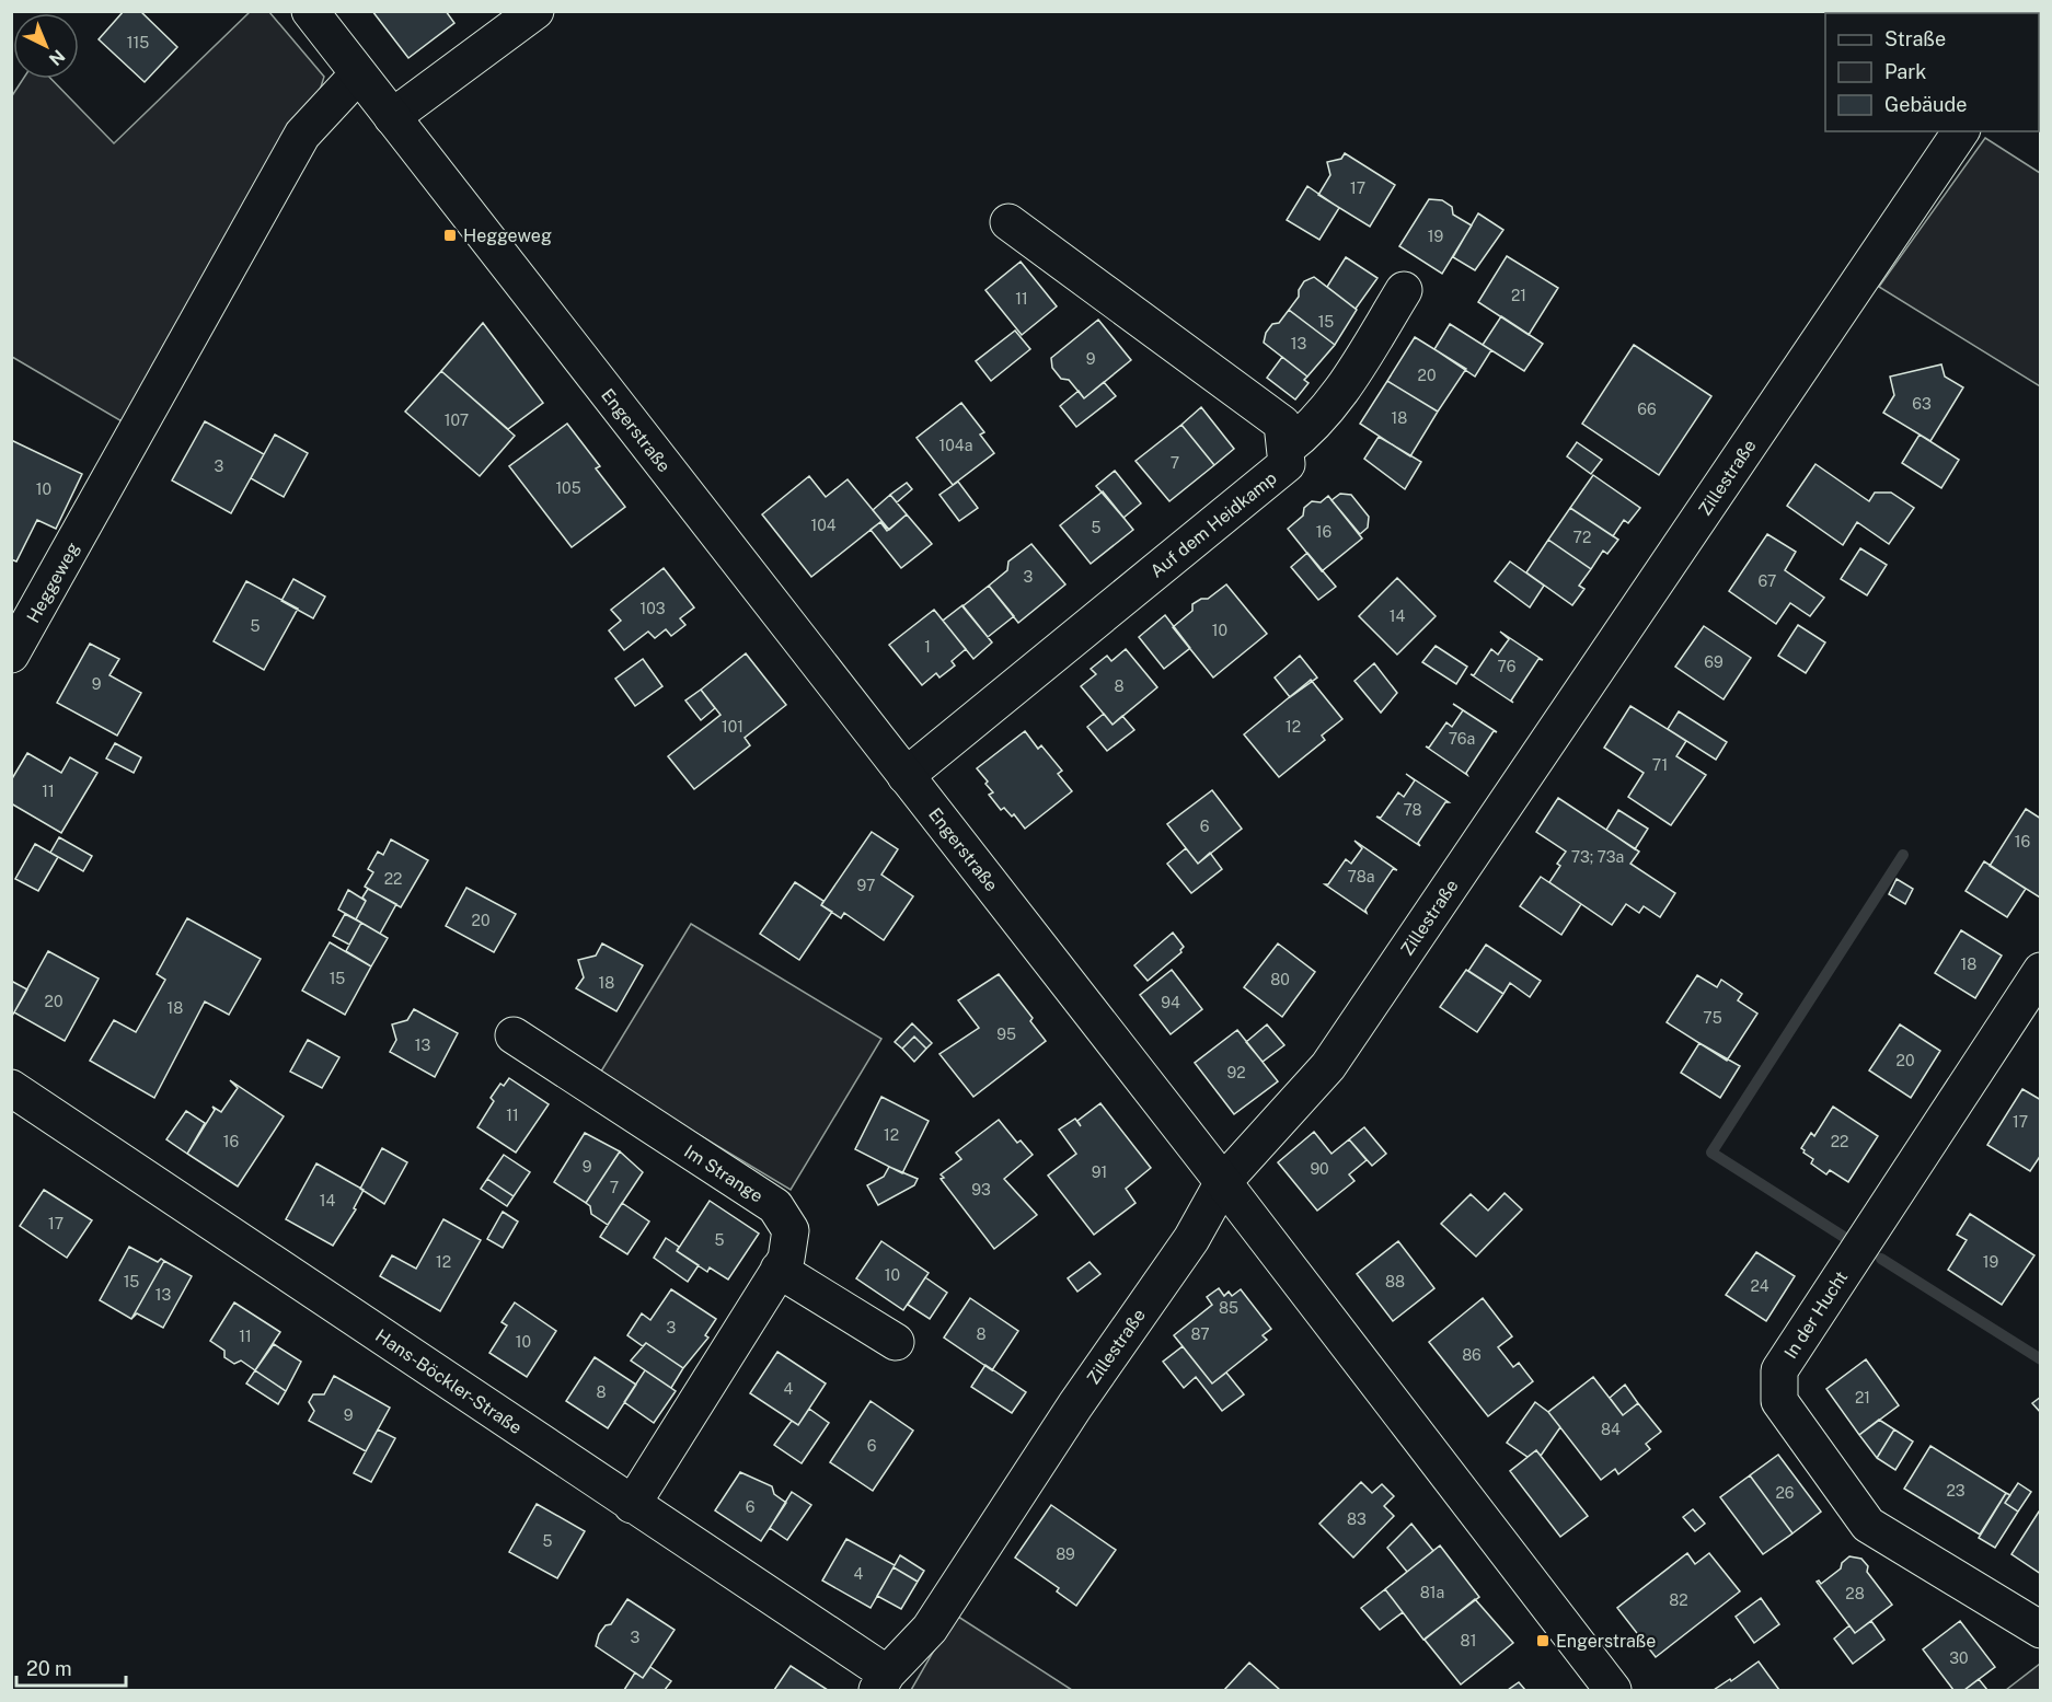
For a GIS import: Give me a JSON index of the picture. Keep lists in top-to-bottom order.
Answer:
{
  "streets": {
    "street": [
      "Engerstraße",
      "Zillestraße",
      "Auf dem Heidkamp",
      "Heggeweg",
      "Im Strange",
      "In der Hucht",
      "Hans-Böckler-Straße"
    ]
  },
  "crossings": [
    ["Engerstraße", "Zillestraße"],
    ["Engerstraße", "Auf dem Heidkamp"],
    ["Engerstraße", "Heggeweg"],
    ["Zillestraße", "Hans-Böckler-Straße"],
    ["Im Strange", "Hans-Böckler-Straße"]
  ],
  "places": {
    "transit": ["Heggeweg", "Engerstraße"]
  },
  "house_numbers": [
    "115",
    "17",
    "19",
    "21",
    "11",
    "15",
    "13",
    "9",
    "20",
    "63",
    "66",
    "18",
    "107",
    "104a",
    "7",
    "3",
    "105",
    "10",
    "104",
    "5",
    "16",
    "72",
    "3",
    "67",
    "103",
    "14",
    "5",
    "10",
    "1",
    "69",
    "76",
    "9",
    "8",
    "101",
    "12",
    "76a",
    "71",
    "11",
    "78",
    "6",
    "16",
    "73; 73a",
    "78a",
    "22",
    "97",
    "20",
    "18",
    "15",
    "80",
    "18",
    "20",
    "94",
    "18",
    "75",
    "95",
    "13",
    "20",
    "92",
    "11",
    "17",
    "12",
    "16",
    "22",
    "9",
    "90",
    "91",
    "7",
    "93",
    "14",
    "17",
    "5",
    "12",
    "19",
    "10",
    "15",
    "88",
    "24",
    "13",
    "85",
    "3",
    "8",
    "87",
    "11",
    "10",
    "86",
    "4",
    "8",
    "21",
    "9",
    "84",
    "6",
    "23",
    "26",
    "6",
    "83",
    "5",
    "89",
    "4",
    "81a",
    "28",
    "82",
    "3",
    "81",
    "30"
  ],
  "legend": ["Straße", "Park", "Gebäude"],
  "scale_bar": "20 m",
  "north": "bottom right"
}
